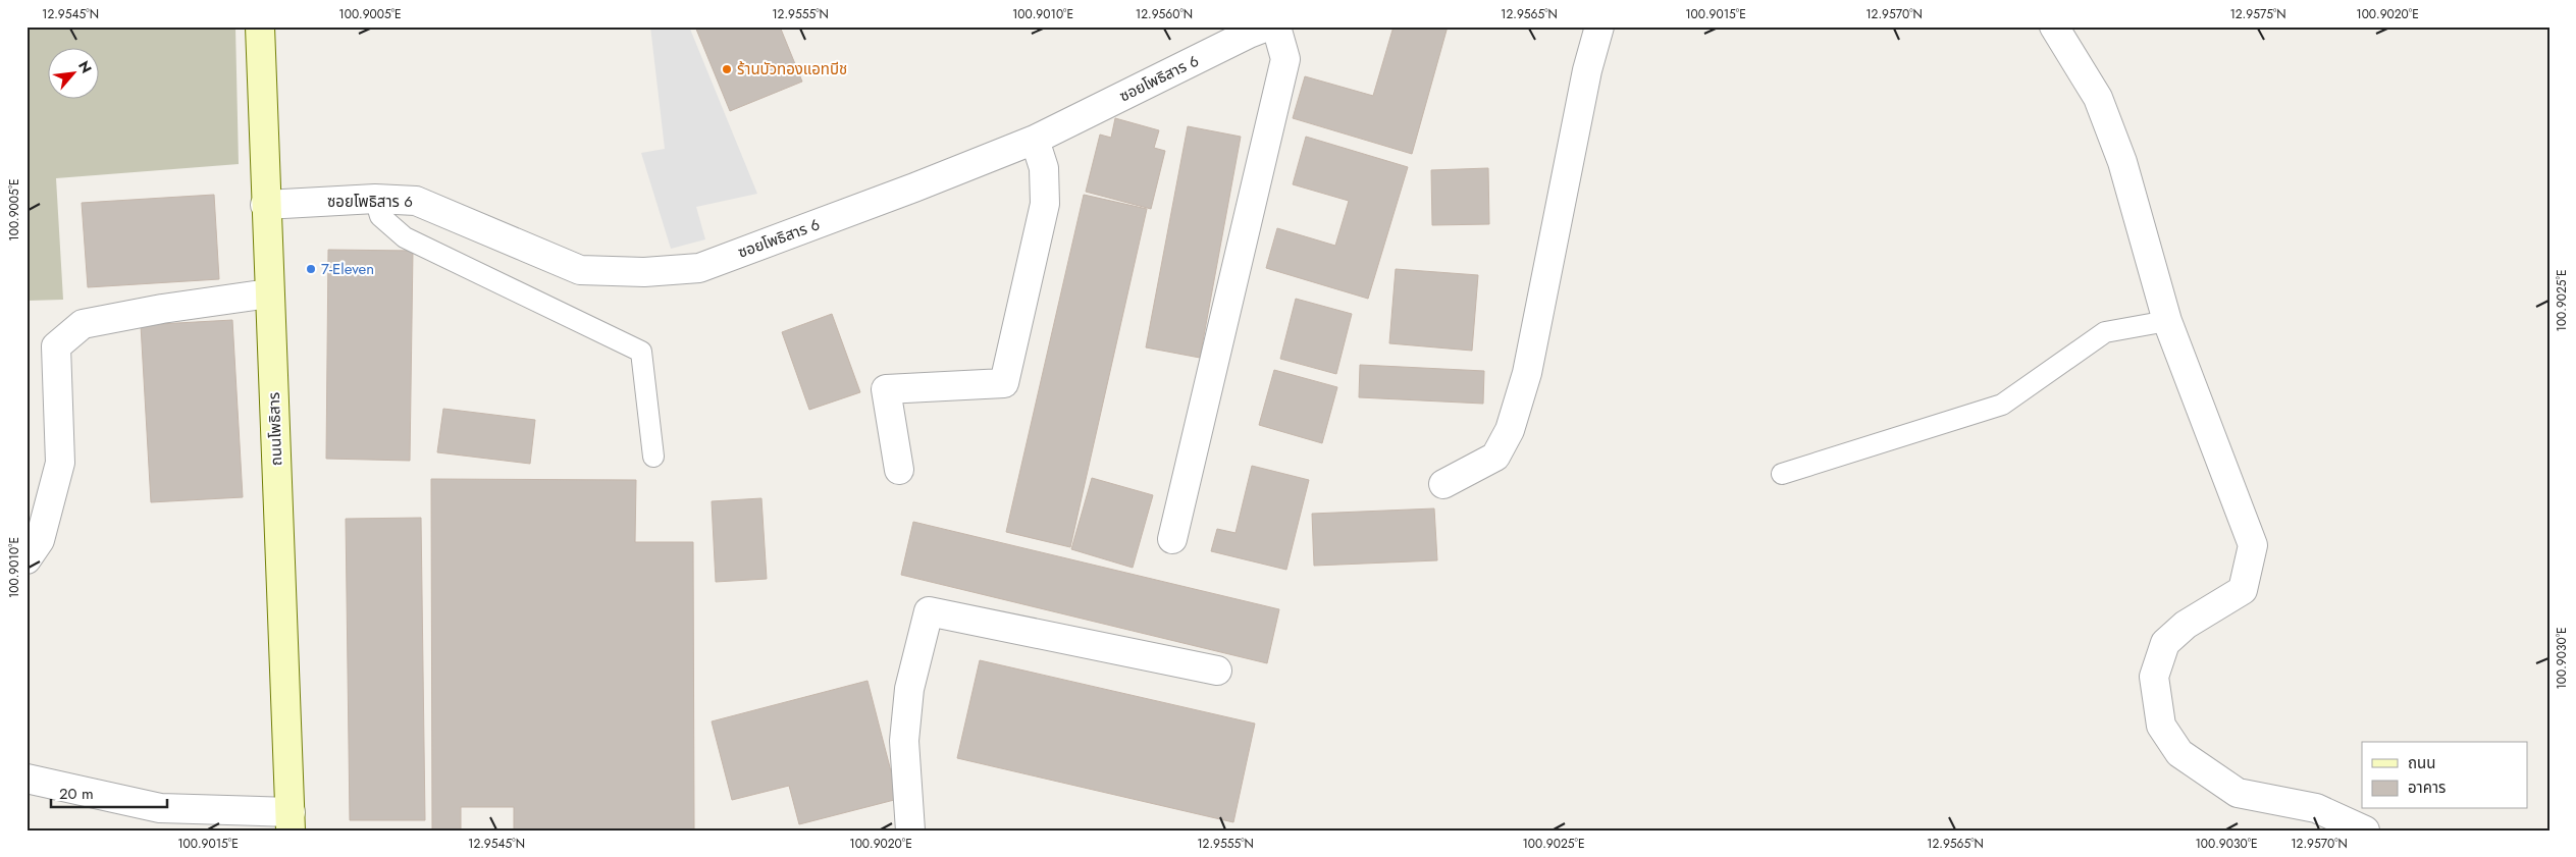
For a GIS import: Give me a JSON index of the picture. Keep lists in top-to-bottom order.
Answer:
{
  "streets": {
    "street": ["ซอยโพธิสาร 6", "ถนนโพธิสาร"]
  },
  "crossings": [
    ["ซอยโพธิสาร 6", "ถนนโพธิสาร"]
  ],
  "places": ["ร้านบัวทองแอทบีช", "7-Eleven"],
  "legend": ["ถนน", "อาคาร"],
  "scale_bar": "20 m",
  "north": "top right",
  "coordinates": [
    "12.9545°N",
    "100.9005°E",
    "12.9555°N",
    "100.9010°E",
    "12.9560°N",
    "12.9565°N",
    "100.9015°E",
    "12.9570°N",
    "12.9575°N",
    "100.9020°E",
    "100.9025°E",
    "100.9030°E"
  ]
}
